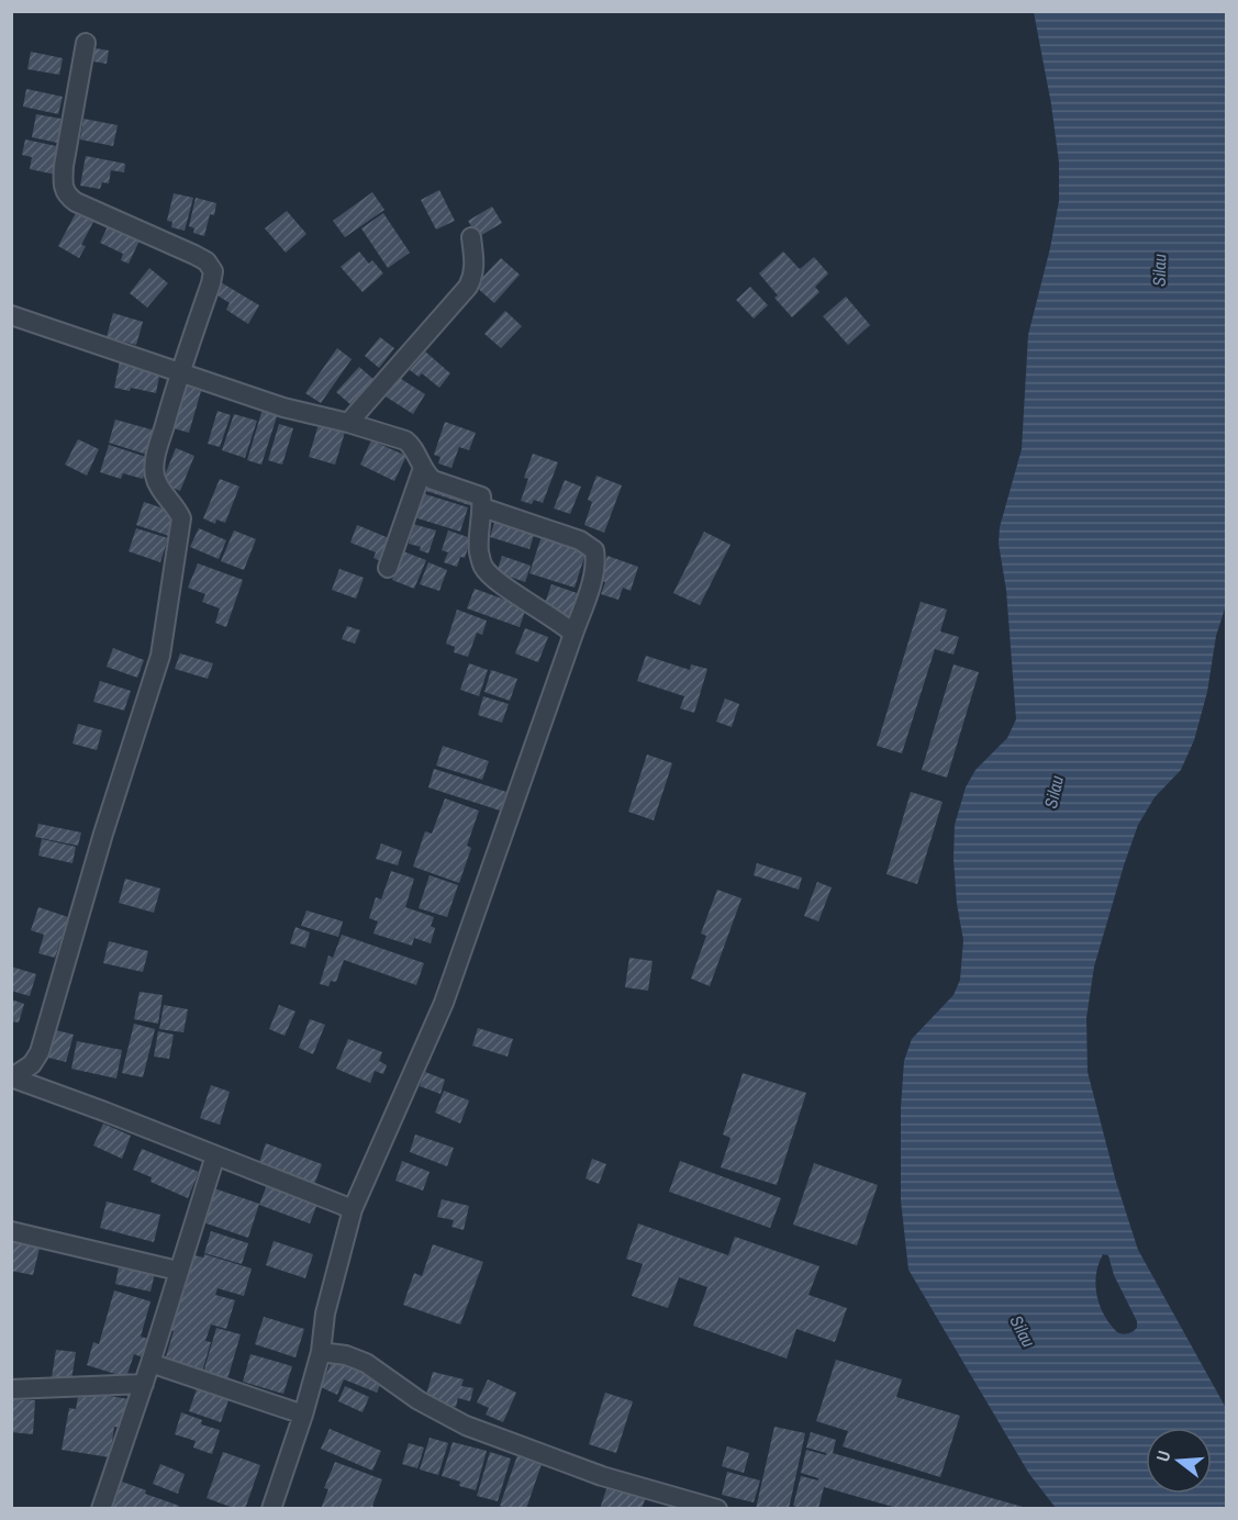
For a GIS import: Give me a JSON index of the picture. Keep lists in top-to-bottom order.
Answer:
{
  "water": ["Silau"],
  "north": "left"
}
